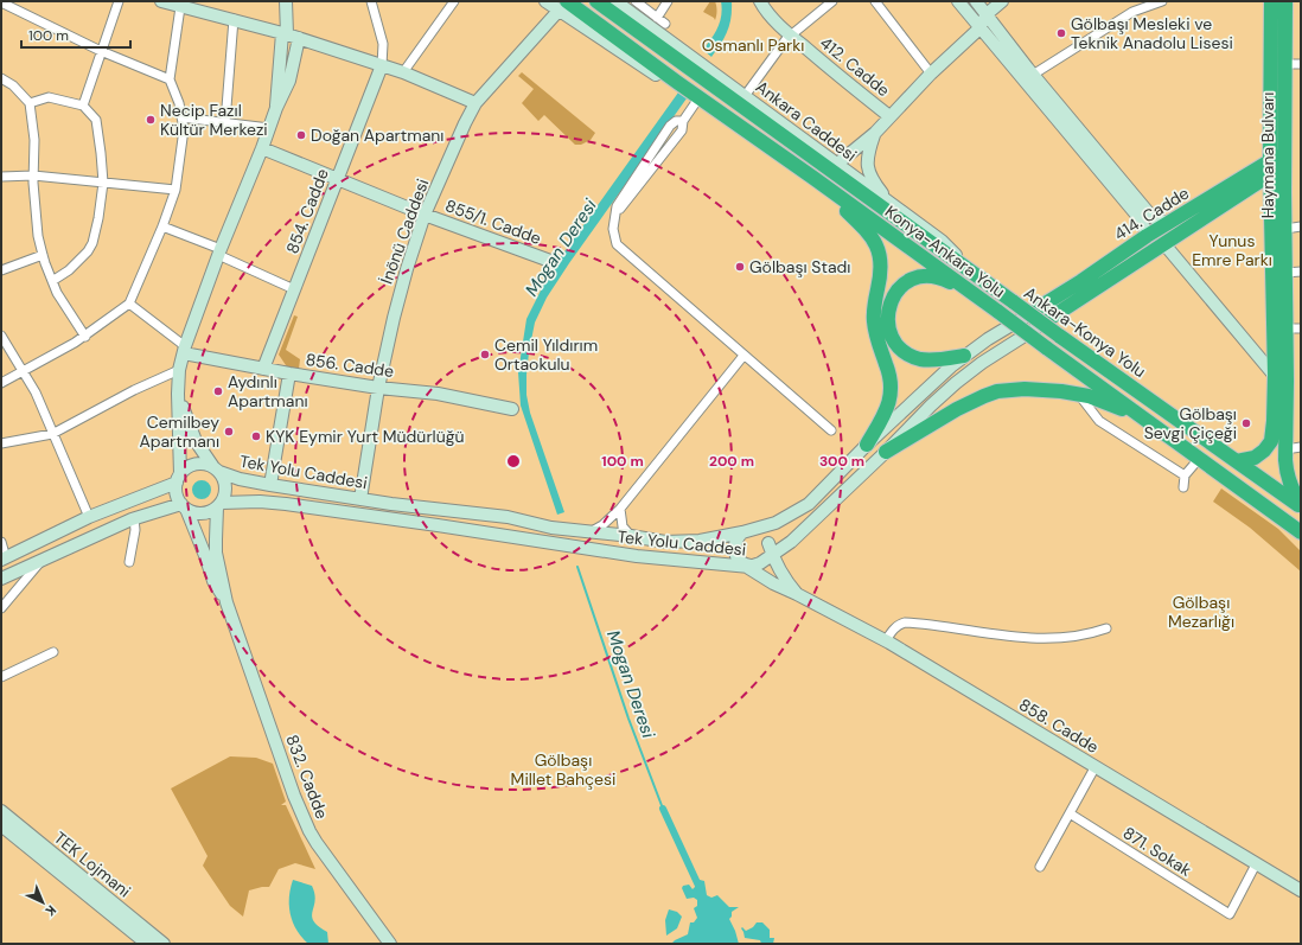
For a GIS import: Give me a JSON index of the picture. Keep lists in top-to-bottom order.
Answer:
{
  "streets": {
    "highway": [
      "Haymana Bulvarı",
      "414. Cadde",
      "Konya-Ankara Yolu",
      "Ankara-Konya Yolu"
    ],
    "street": [
      "412. Cadde",
      "Ankara Caddesi",
      "854. Cadde",
      "855/1. Cadde",
      "İnönü Caddesi",
      "856. Cadde",
      "Tek Yolu Caddesi",
      "858. Cadde",
      "832. Cadde",
      "871. Sokak",
      "TEK Lojmani"
    ]
  },
  "crossings": [
    ["Ankara Caddesi", "Ankara-Konya Yolu"],
    ["Haymana Bulvarı", "414. Cadde"],
    ["Haymana Bulvarı", "Ankara-Konya Yolu"],
    ["854. Cadde", "855/1. Cadde"],
    ["854. Cadde", "856. Cadde"],
    ["414. Cadde", "Tek Yolu Caddesi"],
    ["855/1. Cadde", "İnönü Caddesi"],
    ["İnönü Caddesi", "Konya-Ankara Yolu"],
    ["İnönü Caddesi", "856. Cadde"],
    ["İnönü Caddesi", "Tek Yolu Caddesi"],
    ["Tek Yolu Caddesi", "858. Cadde"],
    ["Tek Yolu Caddesi", "832. Cadde"],
    ["858. Cadde", "871. Sokak"]
  ],
  "water": ["Mogan Deresi"],
  "parks": [
    "Osmanlı Parkı",
    "Yunus Emre Parkı",
    "Gölbaşı Mezarlığı",
    "Gölbaşı Millet Bahçesi"
  ],
  "places": [
    "Gölbaşı Mesleki ve Teknik Anadolu Lisesi",
    "Necip Fazıl Kültür Merkezi",
    "Doğan Apartmanı",
    "Gölbaşı Stadı",
    "Cemil Yıldırım Ortaokulu",
    "Aydınlı Apartmanı",
    "Gölbaşı Sevgi Çiçeği",
    "Cemilbey Apartmanı",
    "KYK Eymir Yurt Müdürlüğü"
  ],
  "scale_bar": "100 m",
  "north": "bottom right",
  "rings": ["100 m", "200 m", "300 m"]
}
